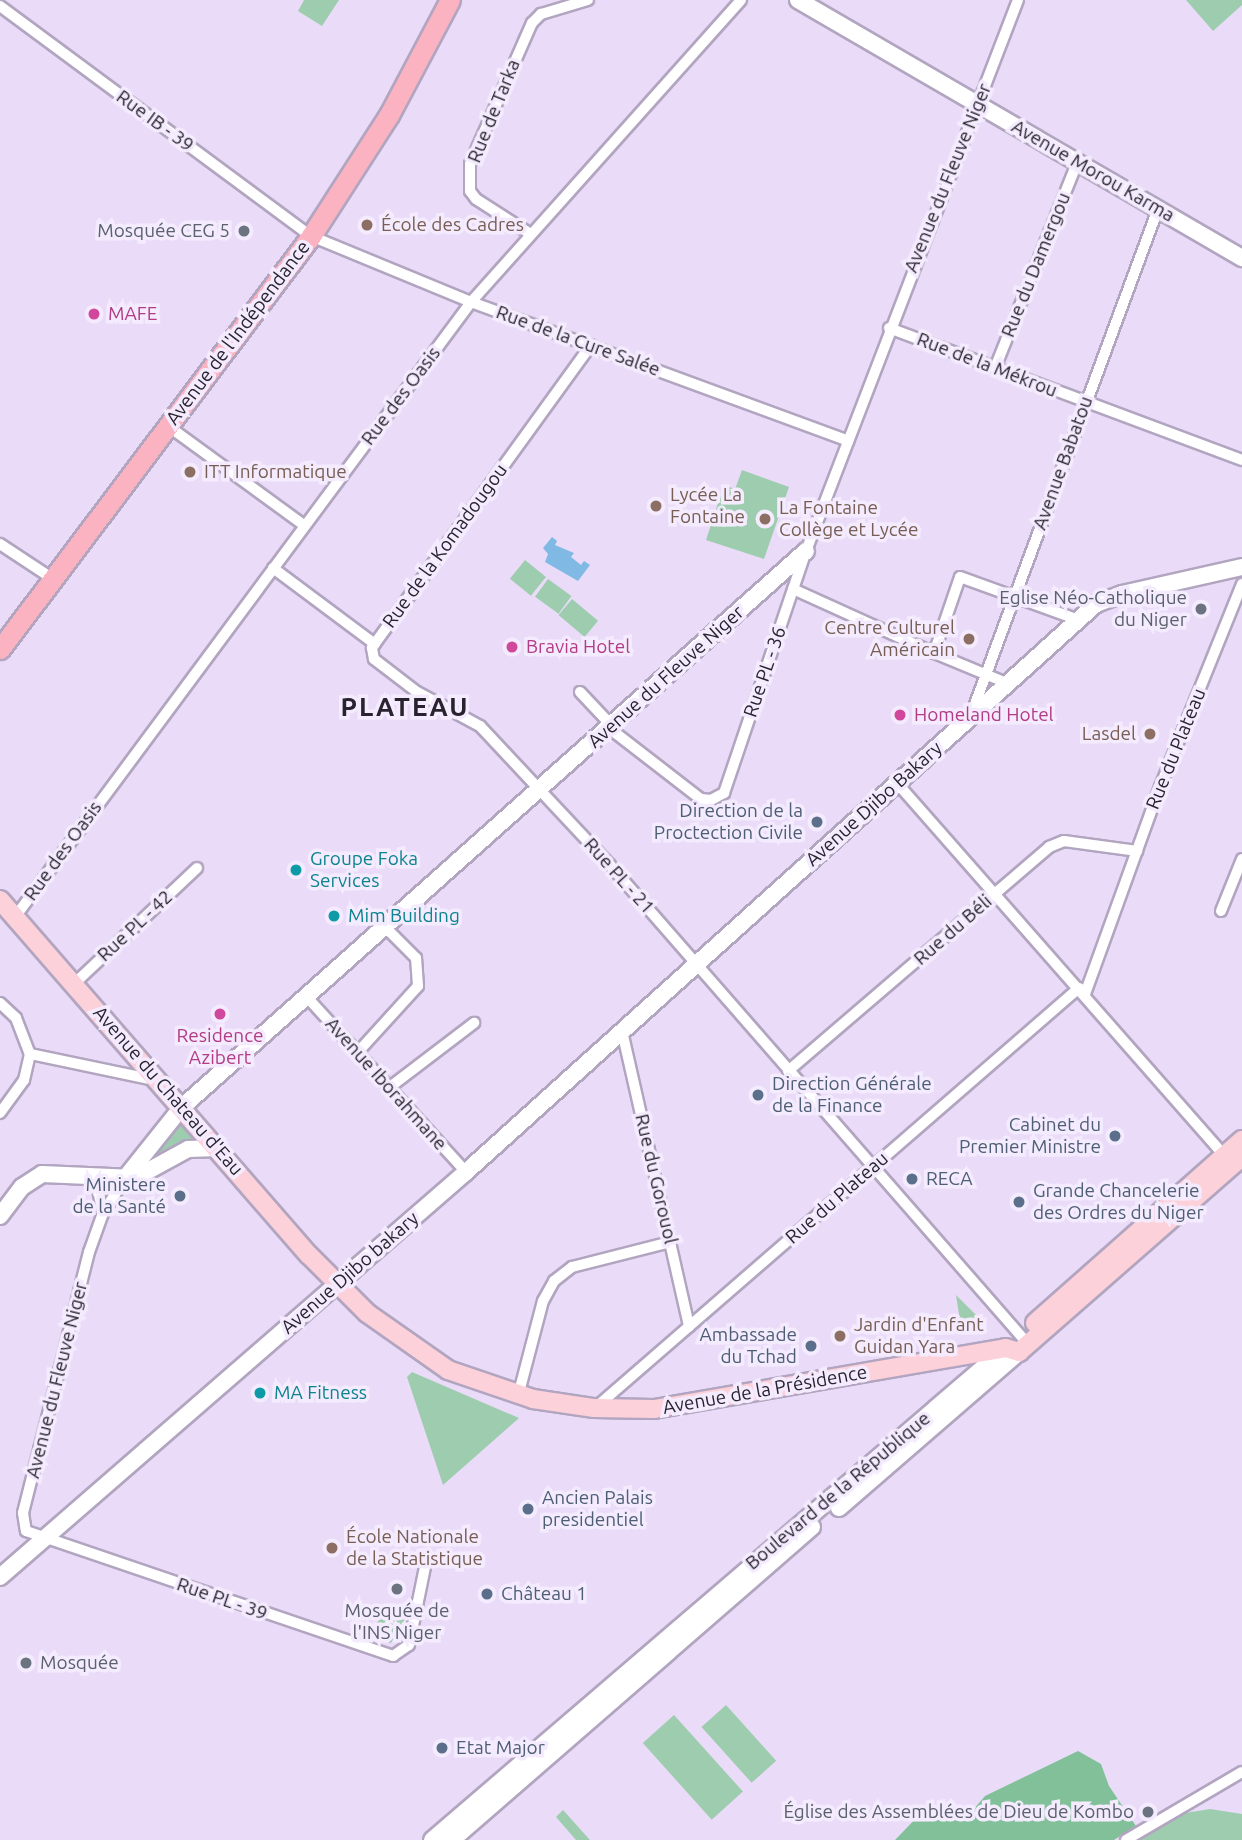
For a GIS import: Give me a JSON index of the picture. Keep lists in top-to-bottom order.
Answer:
{
  "streets": {
    "highway": ["Avenue de l'Indépendance"],
    "main road": ["Avenue du Chateau d'Eau", "Avenue de la Présidence", "Boulevard de la République"],
    "street": [
      "Rue de Tarka",
      "Rue IB - 39",
      "Avenue Morou Karma",
      "Avenue du Fleuve Niger",
      "Rue du Damergou",
      "Rue de la Cure Salée",
      "Rue de la Mékrou",
      "Rue des Oasis",
      "Avenue Babatou",
      "Rue de la Komadougou",
      "Rue PL - 36",
      "Rue du Plateau",
      "Avenue Djibo Bakary",
      "Rue PL - 21",
      "Rue PL - 42",
      "Rue du Béli",
      "Avenue Iborahmane",
      "Rue du Gorouol",
      "Avenue Djibo bakary",
      "Rue PL - 39"
    ]
  },
  "crossings": [
    ["Rue de Tarka", "Rue des Oasis"],
    ["Rue IB - 39", "Avenue de l'Indépendance"],
    ["Rue IB - 39", "Rue de la Cure Salée"],
    ["Avenue Morou Karma", "Avenue du Fleuve Niger"],
    ["Avenue Morou Karma", "Rue du Damergou"],
    ["Avenue Morou Karma", "Avenue Babatou"],
    ["Avenue du Fleuve Niger", "Rue de la Cure Salée"],
    ["Avenue du Fleuve Niger", "Rue de la Mékrou"],
    ["Avenue du Fleuve Niger", "Rue PL - 36"],
    ["Avenue du Fleuve Niger", "Rue PL - 21"],
    ["Avenue du Fleuve Niger", "Avenue Iborahmane"],
    ["Avenue du Fleuve Niger", "Avenue du Chateau d'Eau"],
    ["Avenue du Fleuve Niger", "Avenue Djibo bakary"],
    ["Avenue du Fleuve Niger", "Rue PL - 39"],
    ["Rue du Damergou", "Rue de la Mékrou"],
    ["Avenue de l'Indépendance", "Rue de la Cure Salée"],
    ["Rue de la Cure Salée", "Rue des Oasis"],
    ["Rue de la Cure Salée", "Rue de la Komadougou"],
    ["Rue de la Mékrou", "Avenue Babatou"],
    ["Rue des Oasis", "Rue de la Komadougou"],
    ["Rue des Oasis", "Avenue du Chateau d'Eau"],
    ["Avenue Babatou", "Avenue Djibo Bakary"],
    ["Rue de la Komadougou", "Rue PL - 21"],
    ["Rue du Plateau", "Rue PL - 21"],
    ["Rue du Plateau", "Rue du Béli"],
    ["Rue du Plateau", "Rue du Gorouol"],
    ["Rue du Plateau", "Avenue de la Présidence"],
    ["Avenue Djibo Bakary", "Rue PL - 21"],
    ["Avenue Djibo Bakary", "Avenue Djibo bakary"],
    ["Rue PL - 21", "Rue du Béli"],
    ["Rue PL - 21", "Avenue Djibo bakary"],
    ["Rue PL - 21", "Avenue de la Présidence"],
    ["Rue PL - 21", "Boulevard de la République"],
    ["Rue PL - 42", "Avenue du Chateau d'Eau"],
    ["Avenue Iborahmane", "Avenue Djibo bakary"],
    ["Avenue du Chateau d'Eau", "Avenue Djibo bakary"],
    ["Avenue du Chateau d'Eau", "Avenue de la Présidence"],
    ["Rue du Gorouol", "Avenue Djibo bakary"],
    ["Avenue Djibo bakary", "Avenue de la Présidence"],
    ["Avenue Djibo bakary", "Rue PL - 39"],
    ["Avenue de la Présidence", "Boulevard de la République"]
  ],
  "districts": ["PLATEAU"],
  "places": [
    "École des Cadres",
    "Mosquée CEG 5",
    "MAFE",
    "ITT Informatique",
    "Lycée La Fontaine",
    "La Fontaine Collège et Lycée",
    "Eglise Néo-Catholique du Niger",
    "Centre Culturel Américain",
    "Bravia Hotel",
    "Homeland Hotel",
    "Lasdel",
    "Direction de la Proctection Civile",
    "Groupe Foka Services",
    "Mim Building",
    "Residence Azibert",
    "Direction Générale de la Finance",
    "Cabinet du Premier Ministre",
    "RECA",
    "Ministere de la Santé",
    "Grande Chancelerie des Ordres du Niger",
    "Jardin d'Enfant Guidan Yara",
    "Ambassade du Tchad",
    "MA Fitness",
    "Ancien Palais presidentiel",
    "École Nationale de la Statistique",
    "Mosquée de l'INS Niger",
    "Château 1",
    "Mosquée",
    "Etat Major",
    "Église des Assemblées de Dieu de Kombo"
  ]
}
